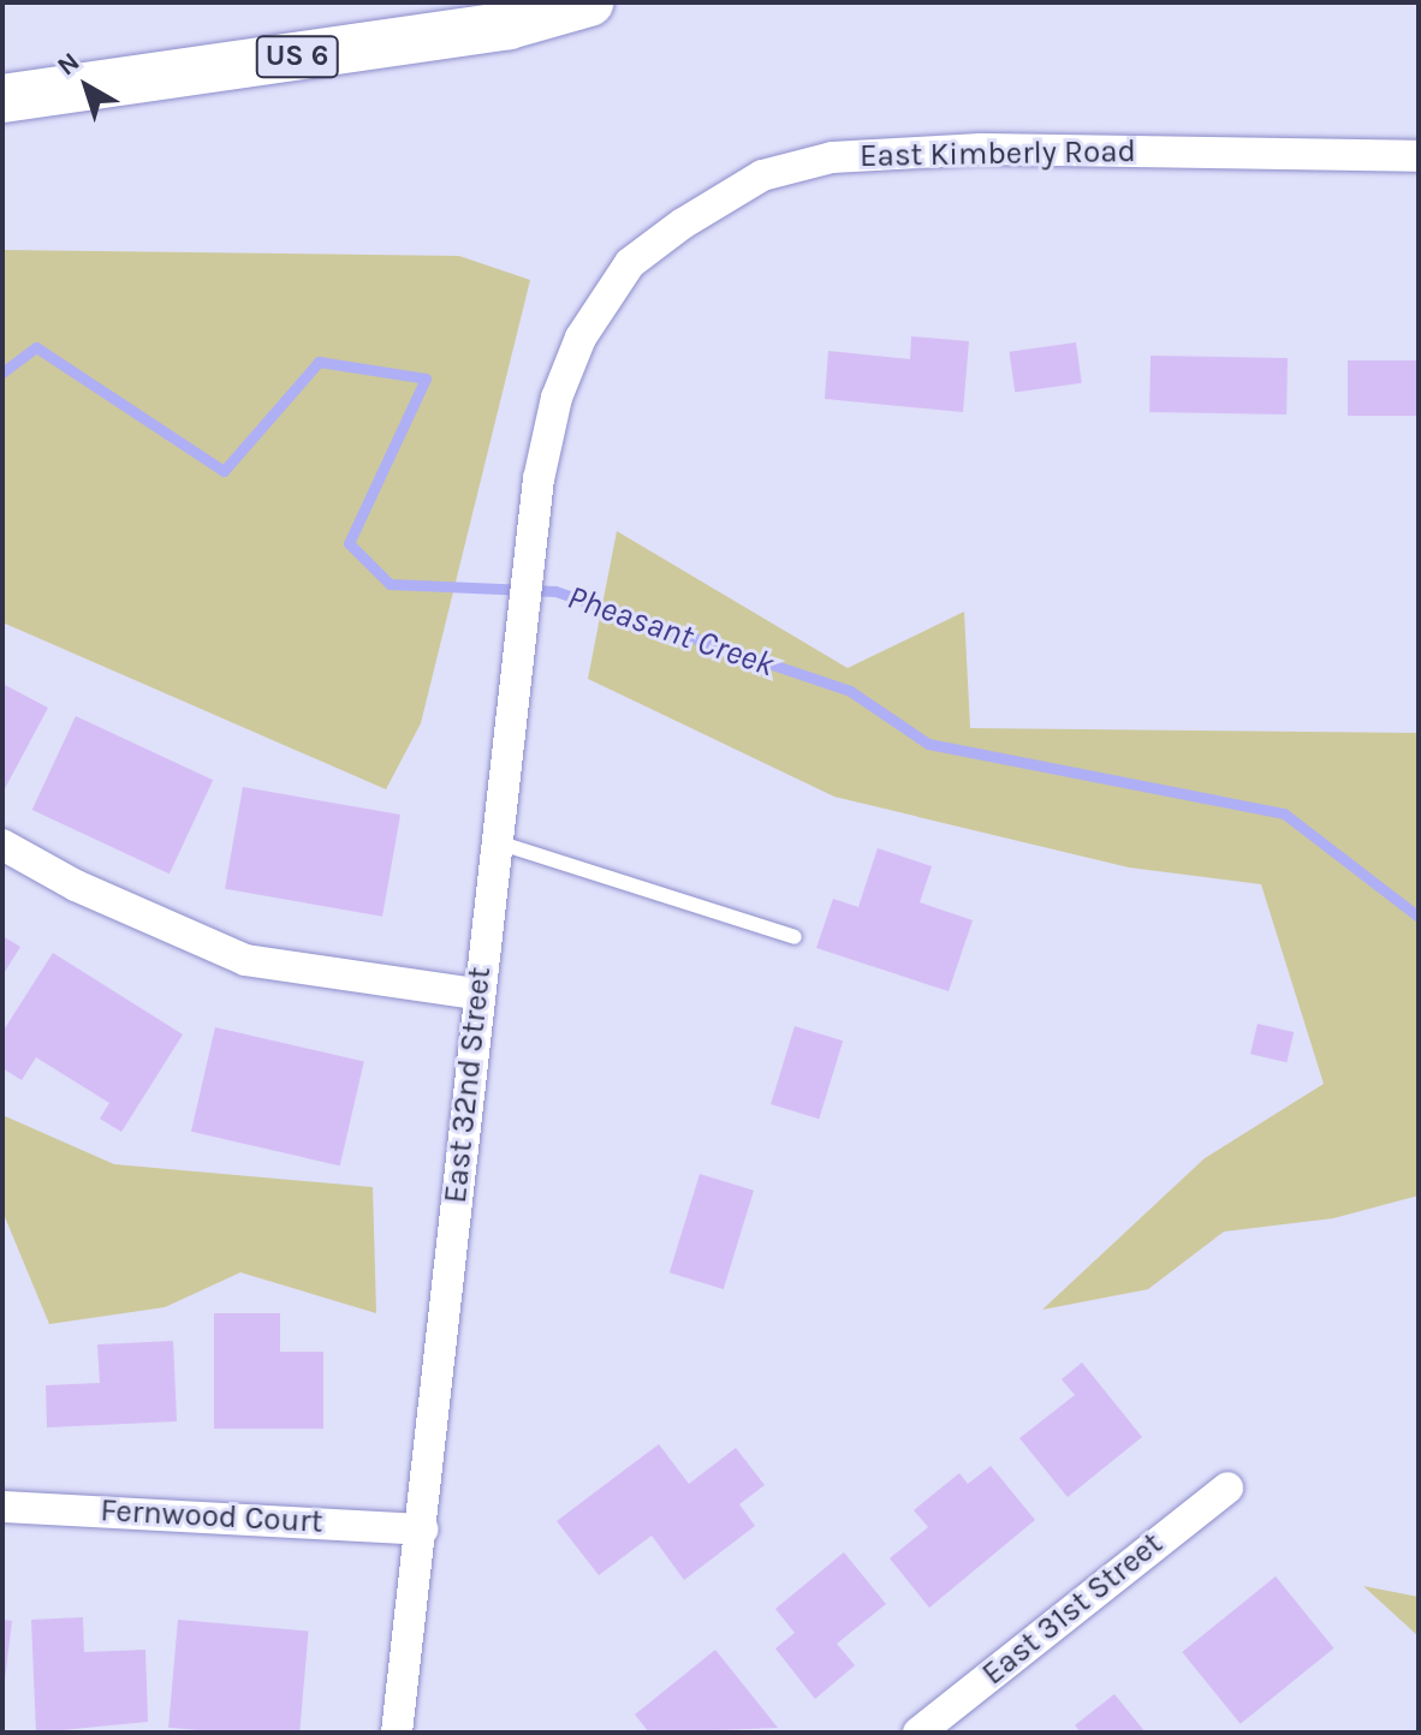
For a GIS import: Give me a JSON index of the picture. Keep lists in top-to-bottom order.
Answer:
{
  "streets": {
    "main road": ["US 6"],
    "street": [
      "East Kimberly Road",
      "East 32nd Street",
      "Fernwood Court",
      "East 31st Street"
    ]
  },
  "crossings": [
    ["East Kimberly Road", "East 32nd Street"],
    ["East 32nd Street", "Fernwood Court"]
  ],
  "water": ["Pheasant Creek"],
  "north": "top left"
}
